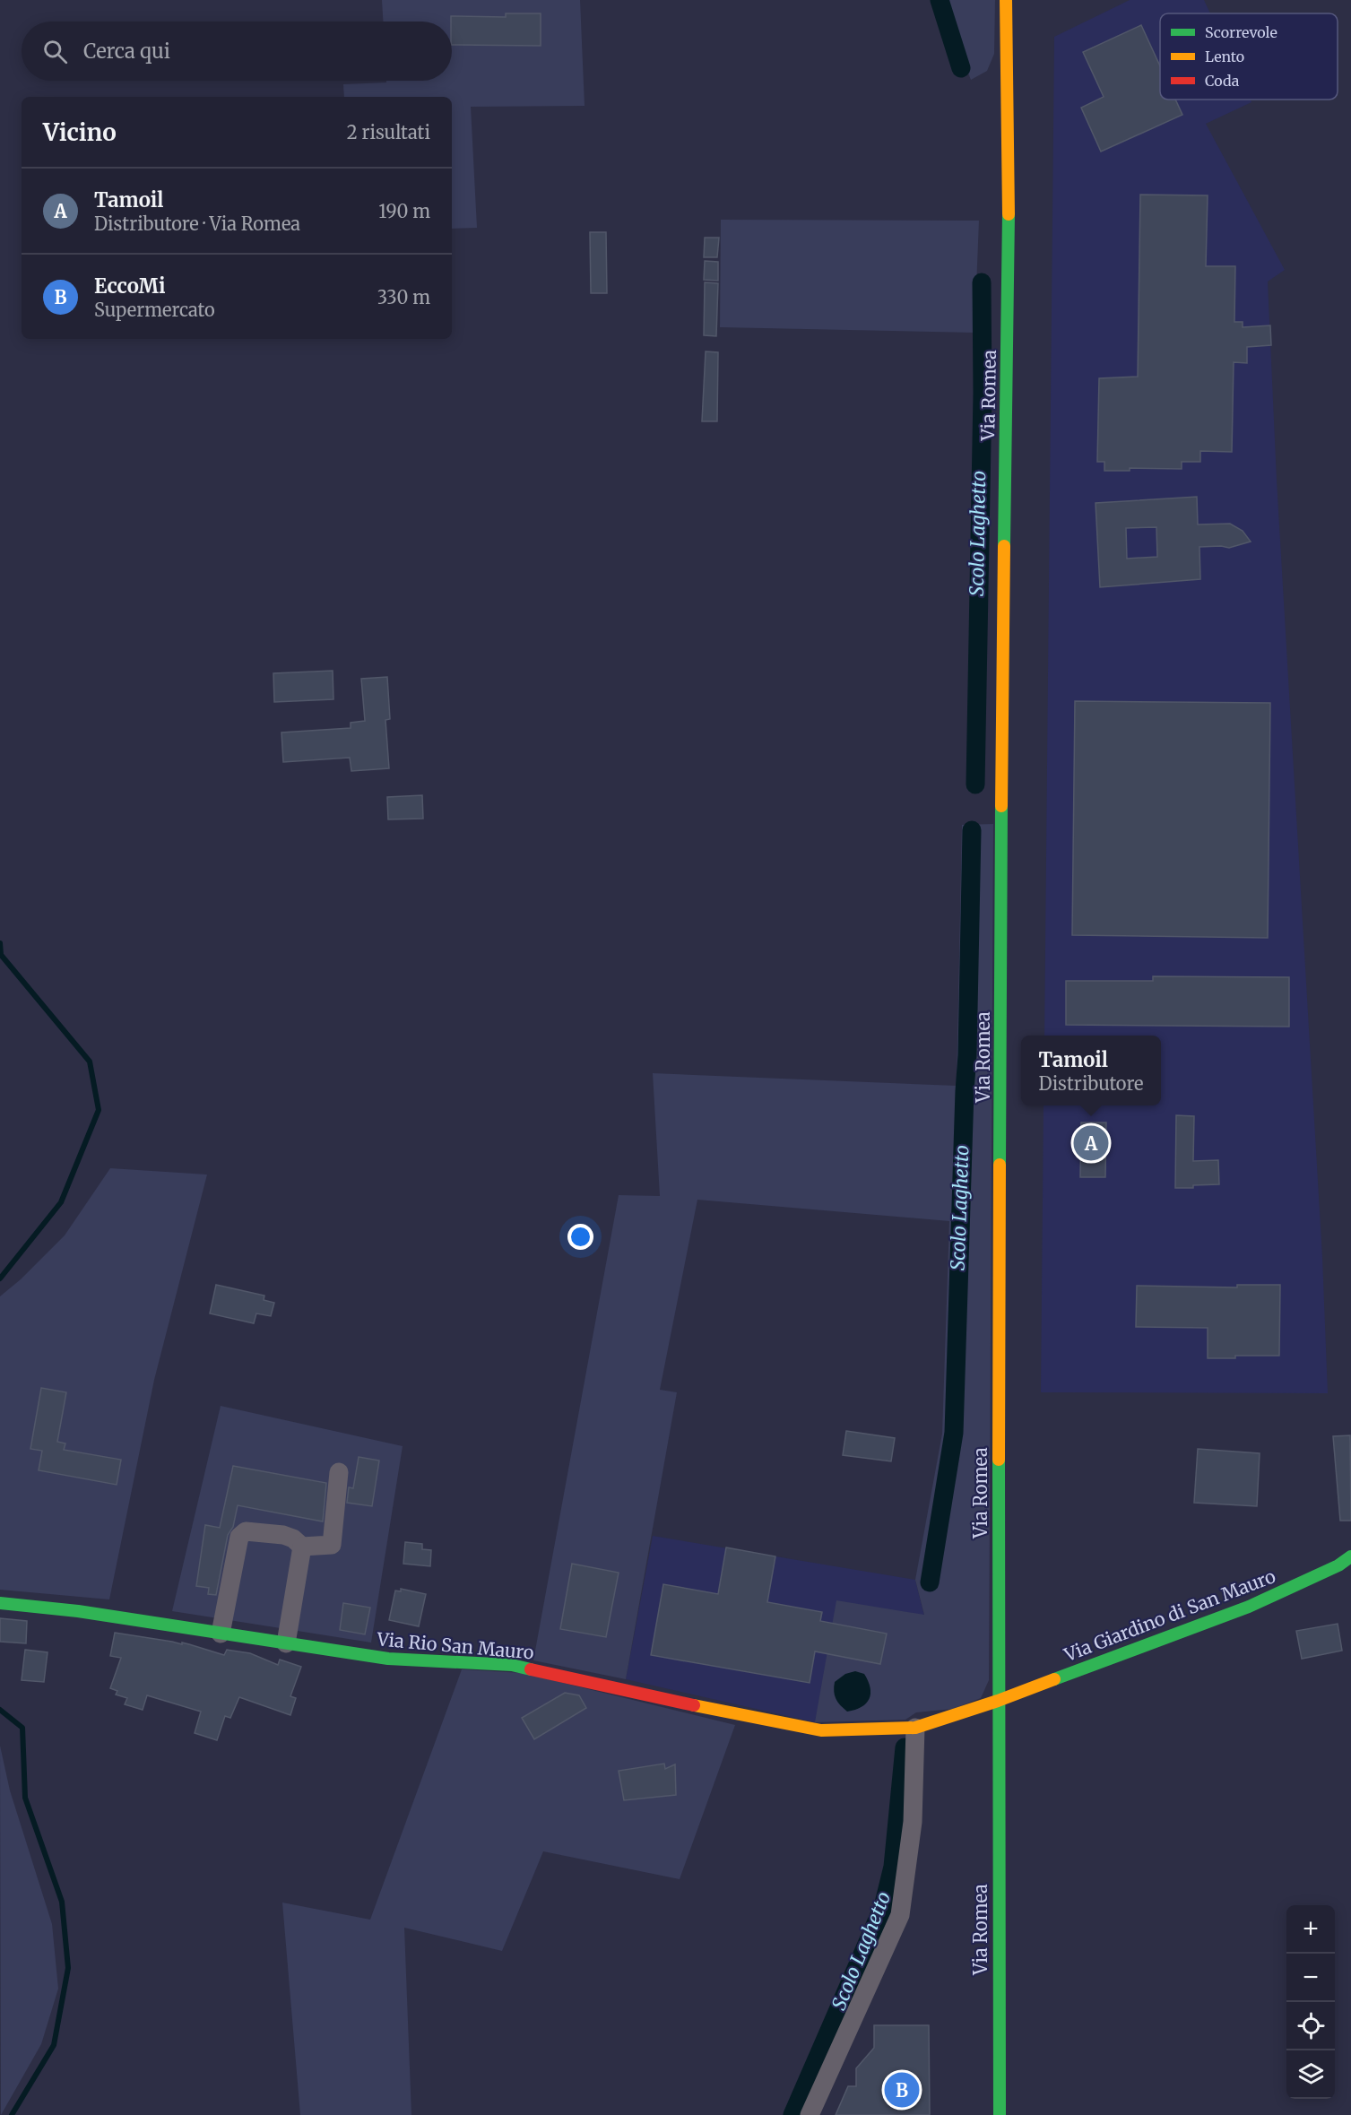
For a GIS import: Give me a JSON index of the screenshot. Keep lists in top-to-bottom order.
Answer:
{
  "streets": {
    "main road": ["Via Romea", "Via Giardino di San Mauro", "Via Rio San Mauro"]
  },
  "crossings": [
    ["Via Romea", "Via Giardino di San Mauro"],
    ["Via Romea", "Via Rio San Mauro"],
    ["Via Giardino di San Mauro", "Via Rio San Mauro"]
  ],
  "water": ["Scolo Laghetto"],
  "legend": ["Scorrevole", "Lento", "Coda"],
  "page": {
    "search": "Cerca qui",
    "heading": ["Vicino", "2 risultati"],
    "list": [
      {
        "mark": "A",
        "name": "Tamoil",
        "note": "Distributore · Via Romea",
        "value": "190 m"
      },
      {
        "mark": "B",
        "name": "EccoMi",
        "note": "Supermercato",
        "value": "330 m"
      }
    ],
    "popup": ["Tamoil", "Distributore"],
    "pins": ["A", "B"],
    "map_buttons": ["+", "−"]
  }
}
